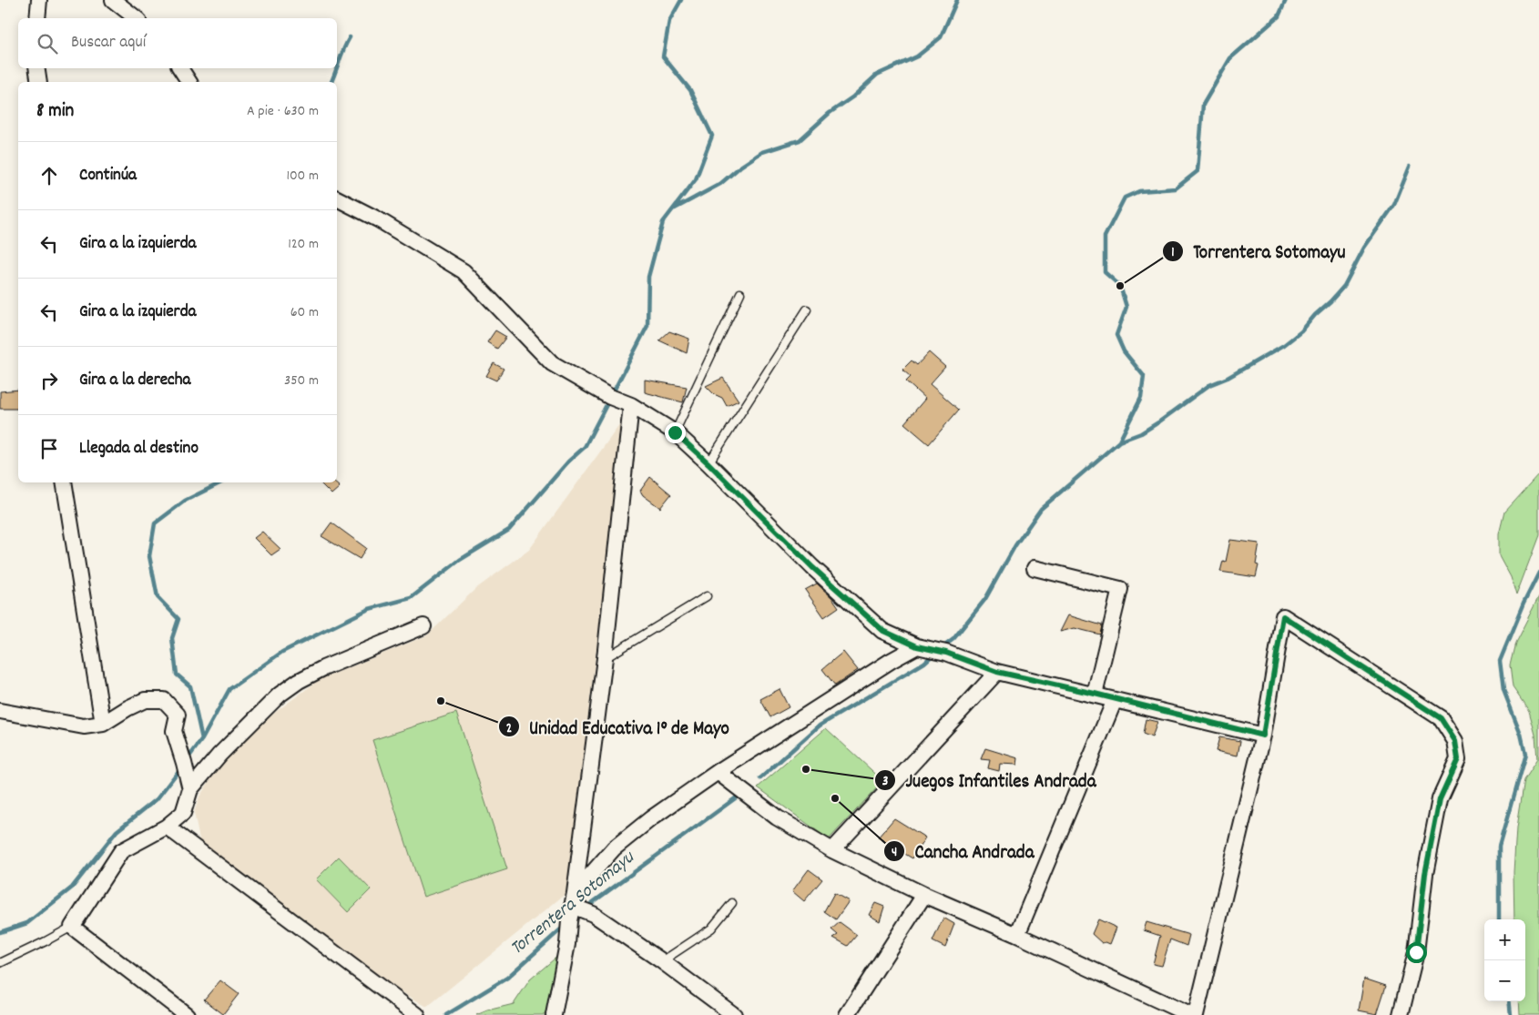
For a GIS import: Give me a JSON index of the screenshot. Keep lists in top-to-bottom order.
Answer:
{
  "water": ["Torrentera Sotomayu"],
  "places": [
    "Torrentera Sotomayu",
    "Unidad Educativa 1° de Mayo",
    "Juegos Infantiles Andrada",
    "Cancha Andrada"
  ],
  "page": {
    "search": "Buscar aquí",
    "heading": ["8 min", "A pie · 630 m"],
    "list": [
      ["Continúa", "100 m"],
      ["Gira a la izquierda", "120 m"],
      ["Gira a la izquierda", "60 m"],
      ["Gira a la derecha", "350 m"],
      "Llegada al destino"
    ],
    "map_buttons": ["+", "−"]
  }
}
